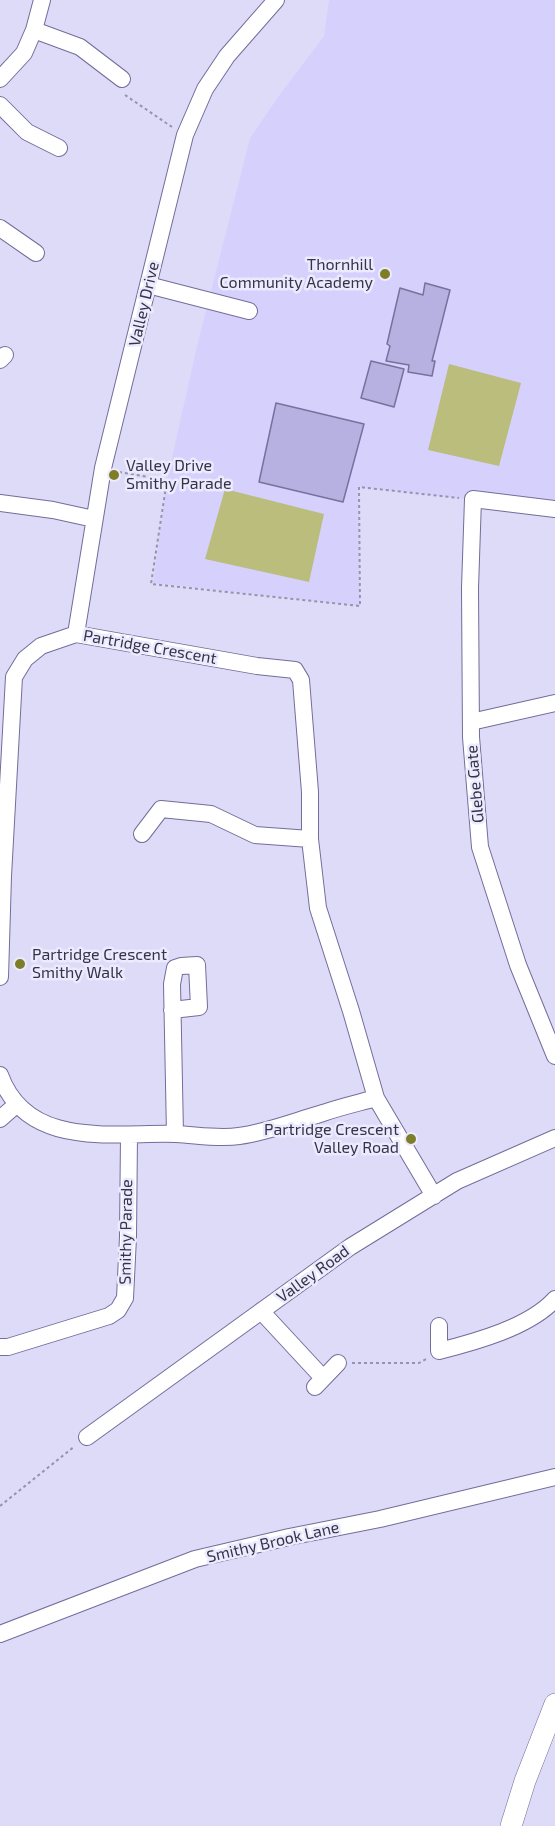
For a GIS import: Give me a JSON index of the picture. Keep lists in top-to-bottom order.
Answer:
{
  "streets": {
    "street": [
      "Valley Drive",
      "Partridge Crescent",
      "Glebe Gate",
      "Smithy Parade",
      "Valley Road",
      "Smithy Brook Lane"
    ]
  },
  "crossings": [
    ["Valley Drive", "Partridge Crescent"],
    ["Partridge Crescent", "Valley Road"]
  ],
  "places": [
    "Thornhill Community Academy",
    "Valley Drive Smithy Parade",
    "Partridge Crescent Smithy Walk",
    "Partridge Crescent Valley Road"
  ]
}
